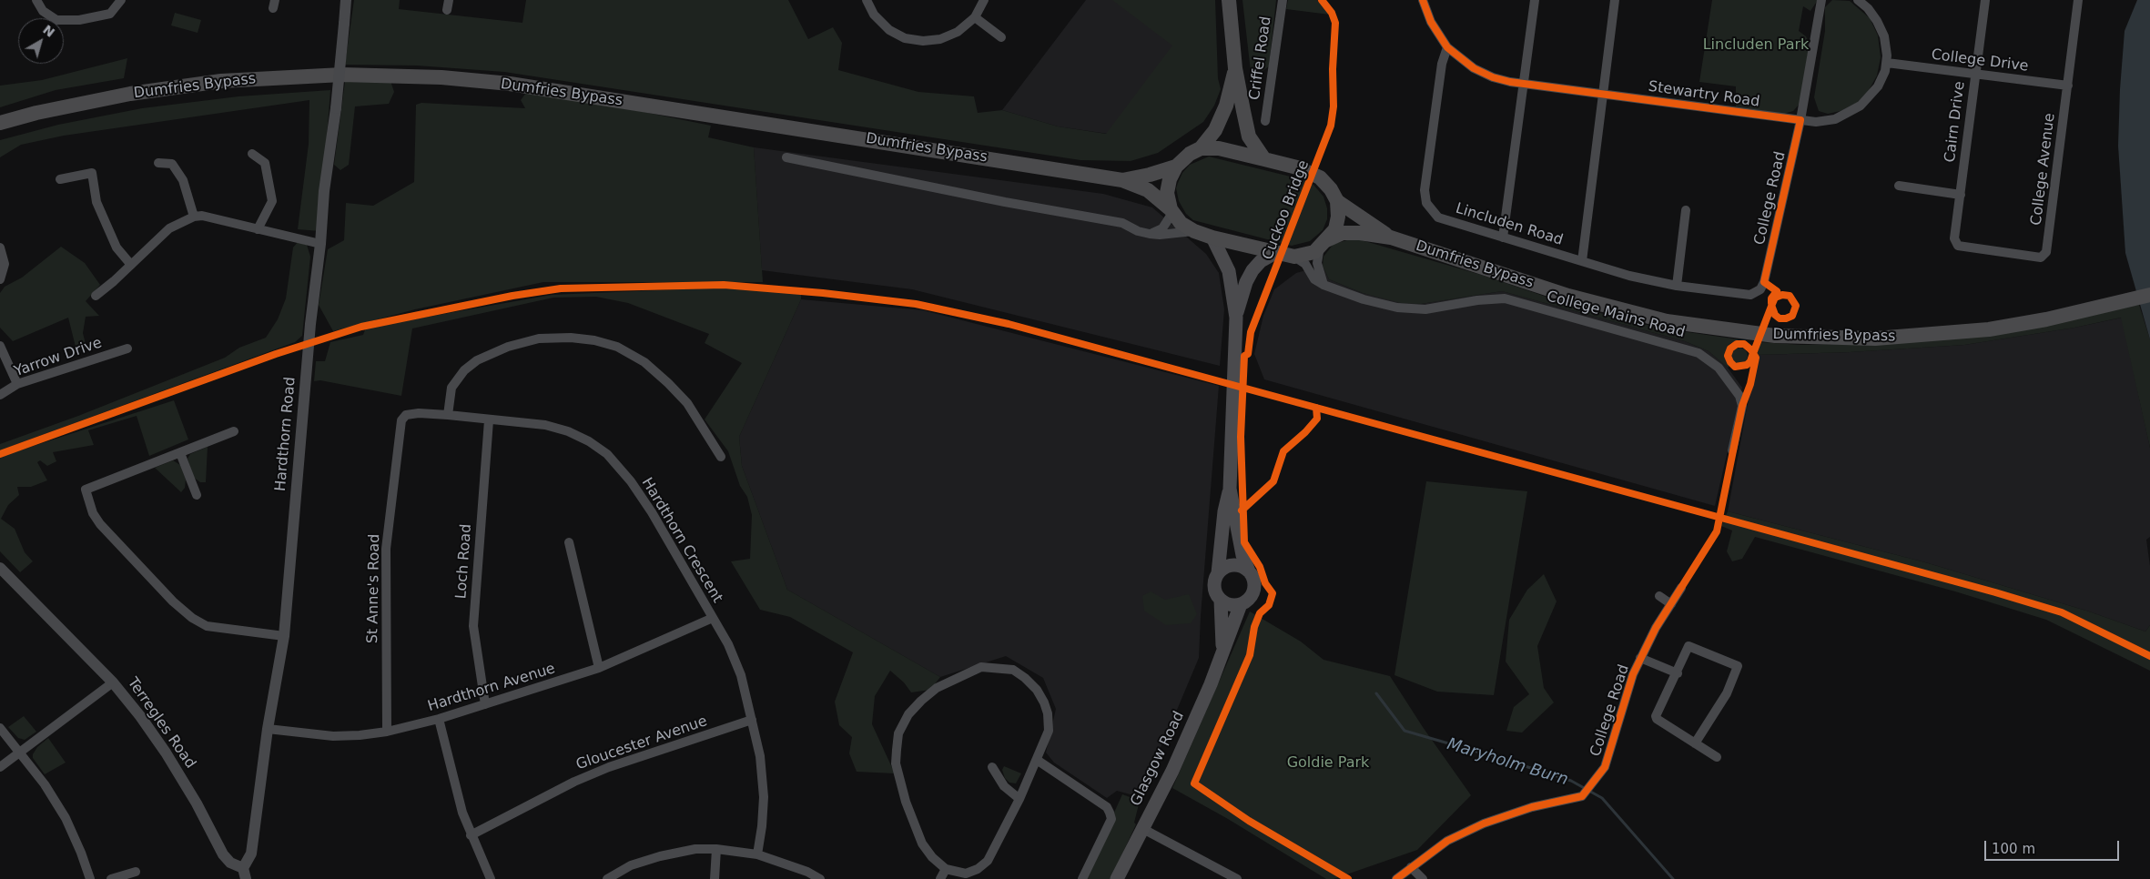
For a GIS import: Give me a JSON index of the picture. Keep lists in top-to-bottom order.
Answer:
{
  "streets": {
    "highway": ["Dumfries Bypass"],
    "main road": ["Glasgow Road"],
    "street": [
      "Criffel Road",
      "College Drive",
      "Stewartry Road",
      "Cairn Drive",
      "College Avenue",
      "College Road",
      "Lincluden Road",
      "College Mains Road",
      "Yarrow Drive",
      "Hardthorn Road",
      "Hardthorn Crescent",
      "Loch Road",
      "St Anne's Road",
      "Hardthorn Avenue",
      "Terregles Road",
      "Gloucester Avenue"
    ],
    "cycle path": ["Cuckoo Bridge"]
  },
  "crossings": [
    ["College Drive", "Cairn Drive"],
    ["College Drive", "College Avenue"],
    ["Dumfries Bypass", "College Mains Road"],
    ["Stewartry Road", "College Road"],
    ["Cairn Drive", "College Avenue"],
    ["College Road", "Lincluden Road"],
    ["Hardthorn Road", "Hardthorn Avenue"],
    ["Hardthorn Road", "Terregles Road"],
    ["Hardthorn Crescent", "Loch Road"],
    ["Hardthorn Crescent", "St Anne's Road"],
    ["Hardthorn Crescent", "Hardthorn Avenue"],
    ["Hardthorn Crescent", "Gloucester Avenue"],
    ["Loch Road", "Hardthorn Avenue"],
    ["St Anne's Road", "Hardthorn Avenue"]
  ],
  "water": ["Maryholm Burn"],
  "parks": ["Lincluden Park", "Goldie Park"],
  "scale_bar": "100 m",
  "north": "top right"
}
